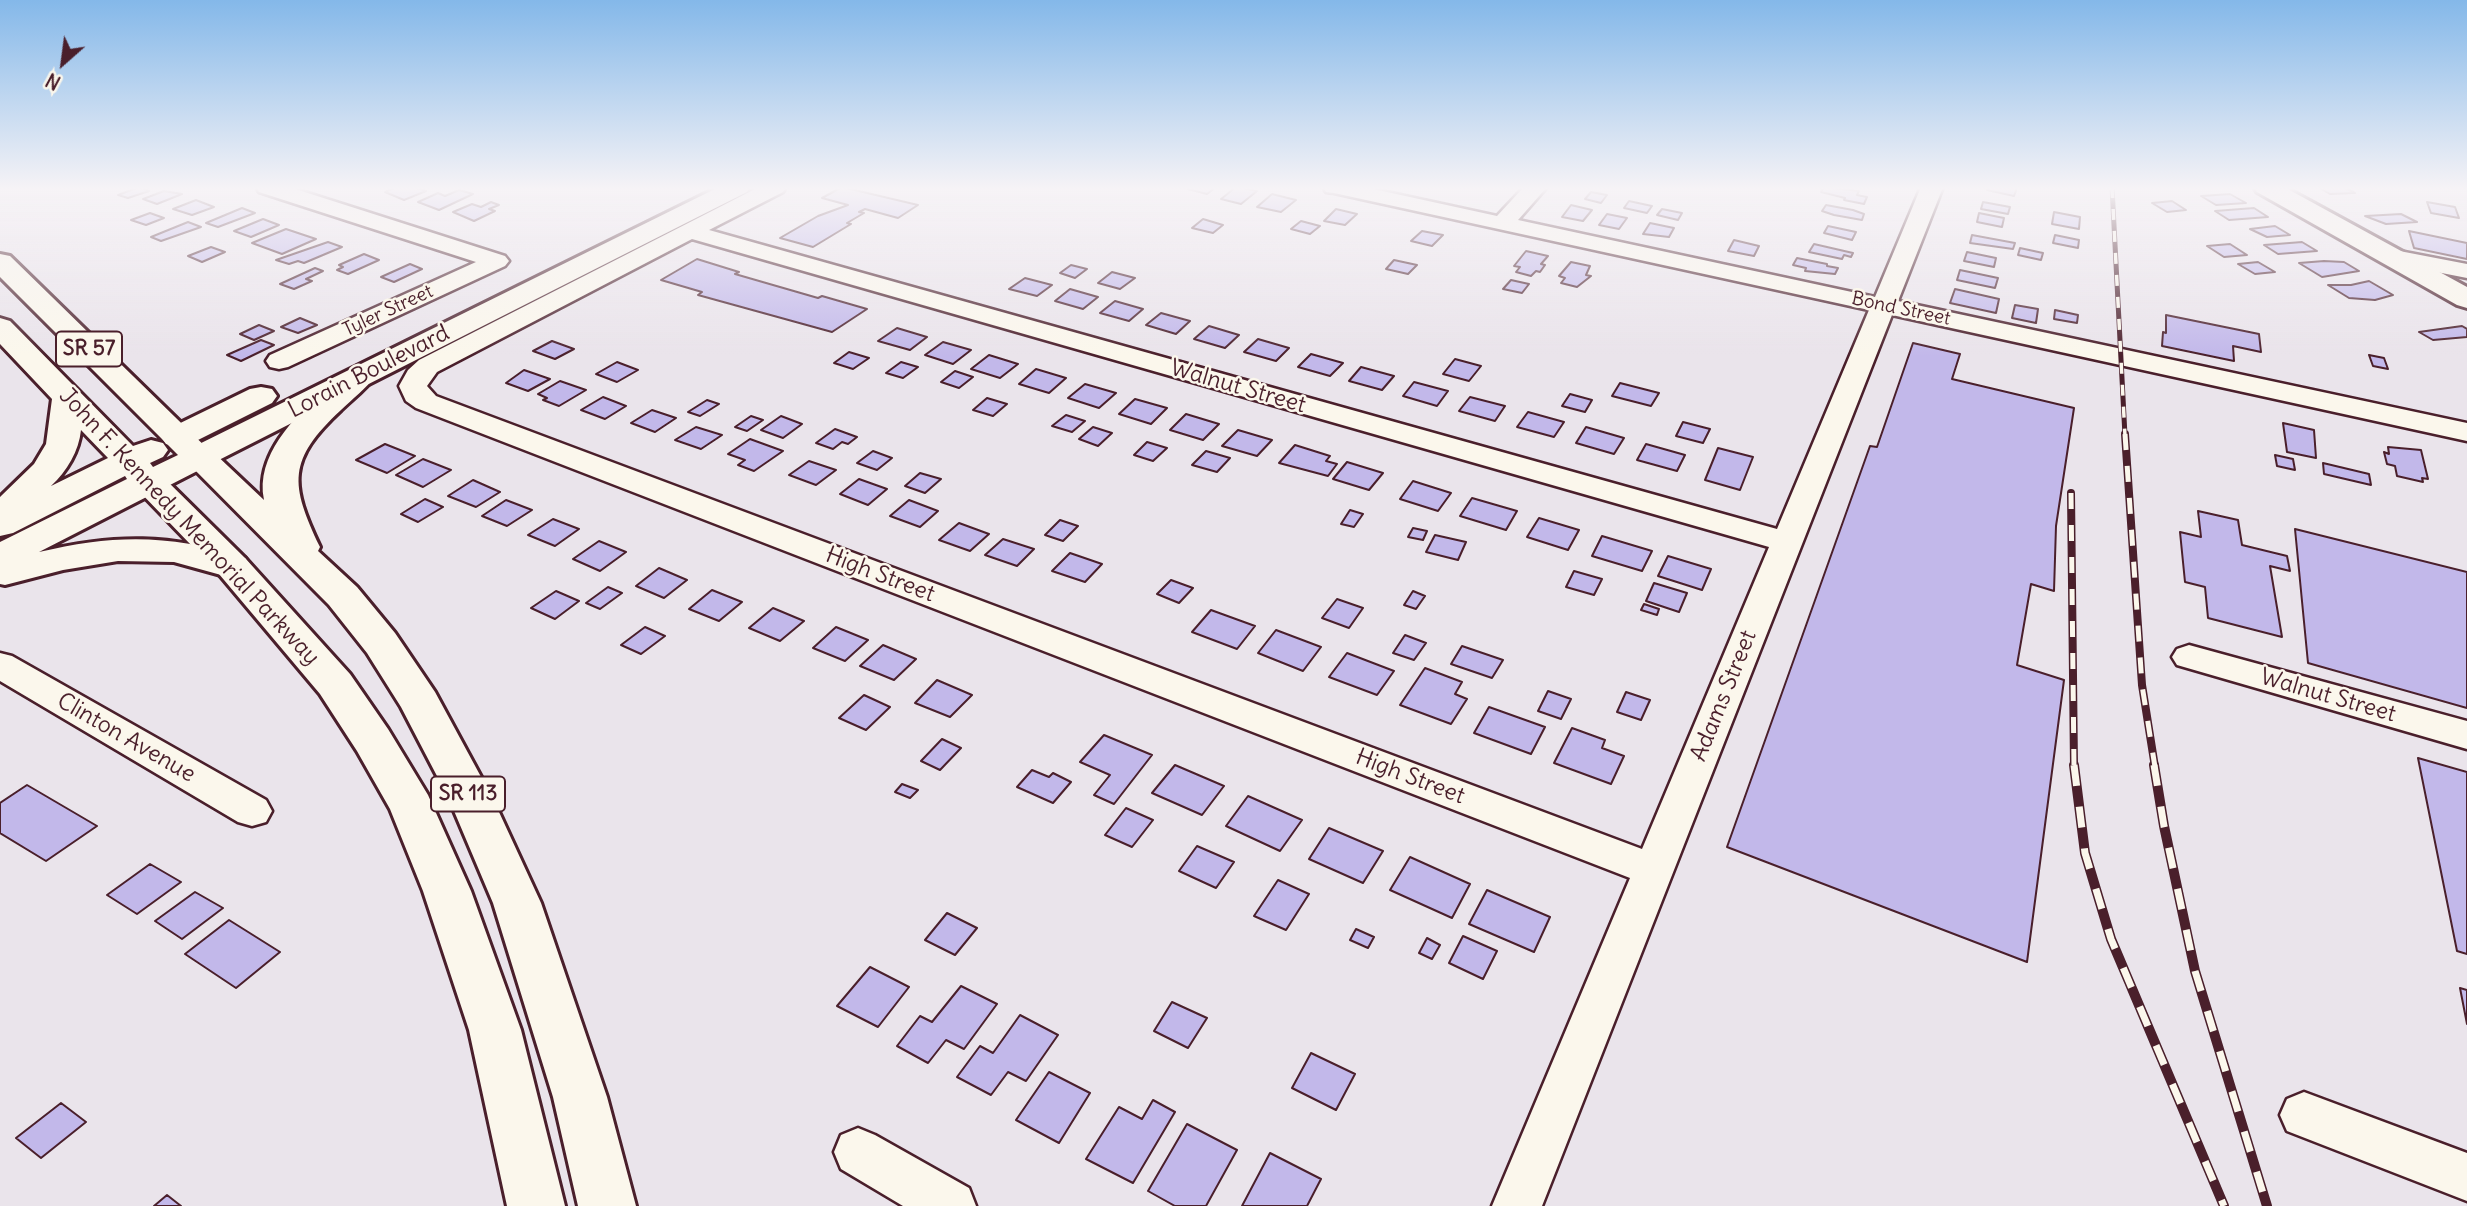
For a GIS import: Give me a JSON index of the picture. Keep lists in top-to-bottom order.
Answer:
{
  "streets": {
    "main road": [
      "SR 57",
      "Lorain Boulevard",
      "John F. Kennedy Memorial Parkway",
      "SR 113"
    ],
    "street": [
      "Bond Street",
      "Tyler Street",
      "Walnut Street",
      "High Street",
      "Adams Street",
      "Clinton Avenue"
    ]
  },
  "crossings": [
    ["Bond Street", "Adams Street"],
    ["SR 57", "Lorain Boulevard"],
    ["SR 57", "John F. Kennedy Memorial Parkway"],
    ["SR 57", "SR 113"],
    ["Lorain Boulevard", "John F. Kennedy Memorial Parkway"],
    ["Lorain Boulevard", "SR 113"],
    ["Walnut Street", "Adams Street"],
    ["High Street", "Adams Street"]
  ],
  "north": "bottom left"
}
